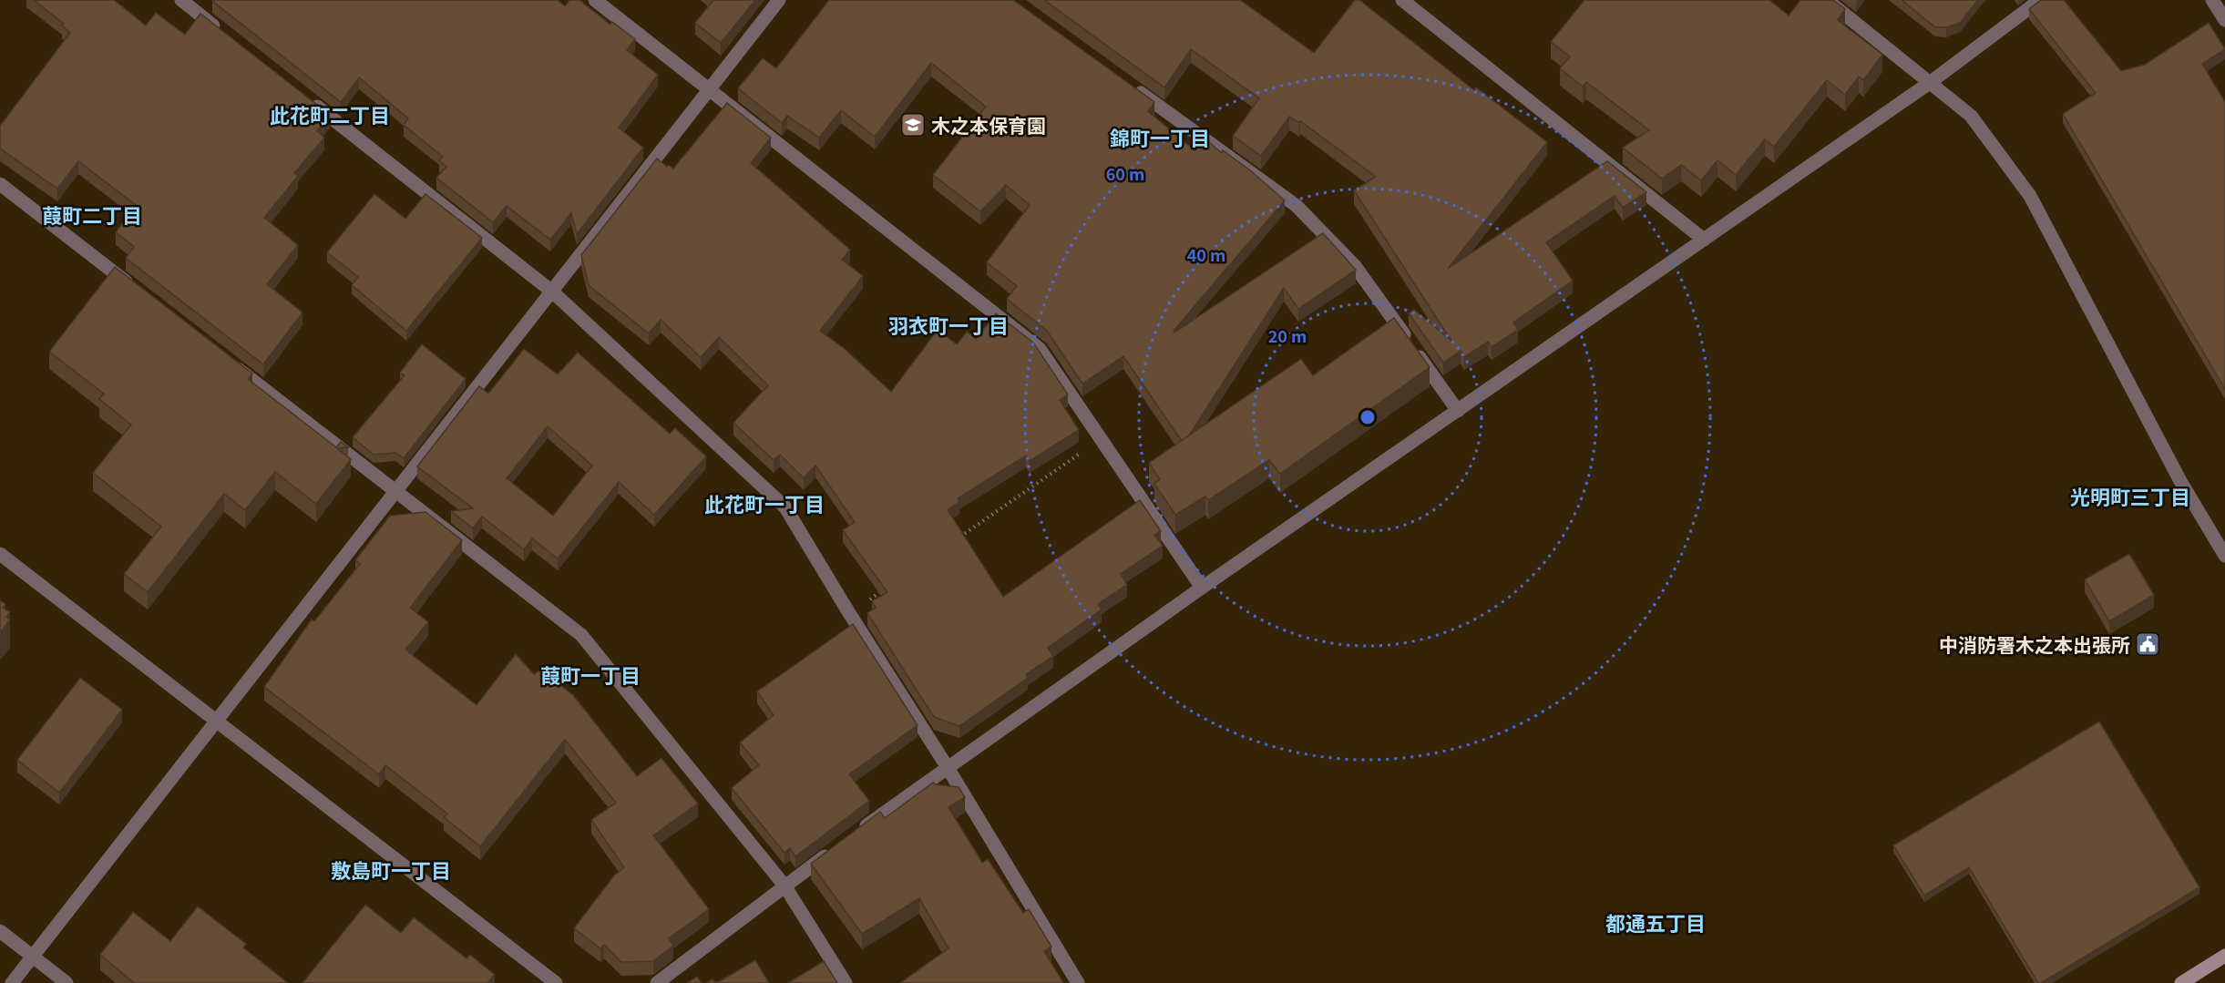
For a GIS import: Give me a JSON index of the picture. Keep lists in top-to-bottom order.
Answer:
{
  "districts": [
    "此花町二丁目",
    "錦町一丁目",
    "葭町二丁目",
    "羽衣町一丁目",
    "光明町三丁目",
    "此花町一丁目",
    "葭町一丁目",
    "敷島町一丁目",
    "都通五丁目"
  ],
  "places": {
    "school or university": ["木之本保育園"],
    "public building": ["中消防署木之本出張所"]
  },
  "rings": ["60 m", "40 m", "20 m"]
}
